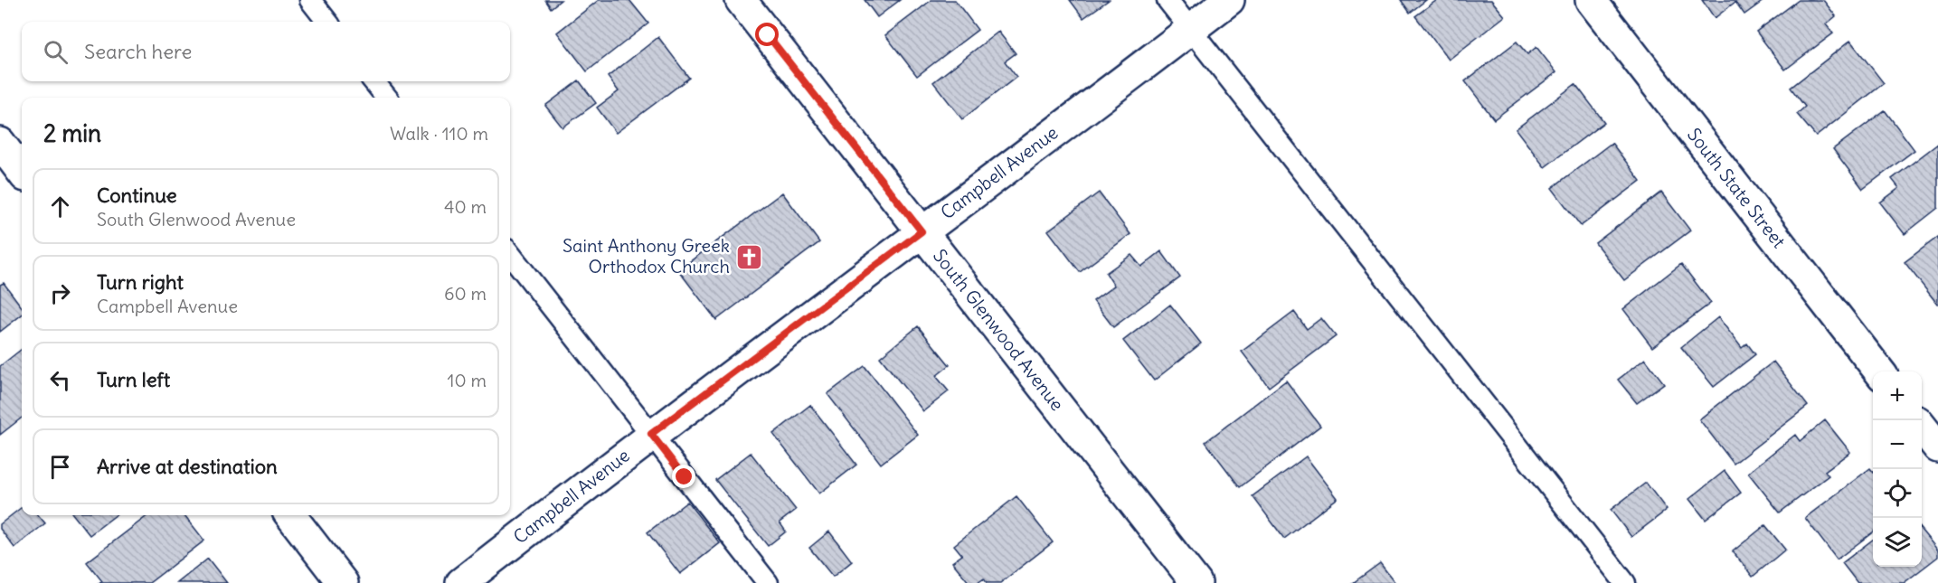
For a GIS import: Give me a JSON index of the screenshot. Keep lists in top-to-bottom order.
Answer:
{
  "streets": {
    "street": ["Campbell Avenue", "South State Street", "South Glenwood Avenue"]
  },
  "crossings": [
    ["Campbell Avenue", "South Glenwood Avenue"]
  ],
  "places": {
    "church": ["Saint Anthony Greek Orthodox Church"]
  },
  "page": {
    "search": "Search here",
    "heading": ["2 min", "Walk · 110 m"],
    "list": [
      ["Continue", "South Glenwood Avenue", "40 m"],
      ["Turn right", "Campbell Avenue", "60 m"],
      ["Turn left", "10 m"],
      "Arrive at destination"
    ],
    "map_buttons": ["+", "−"]
  }
}
